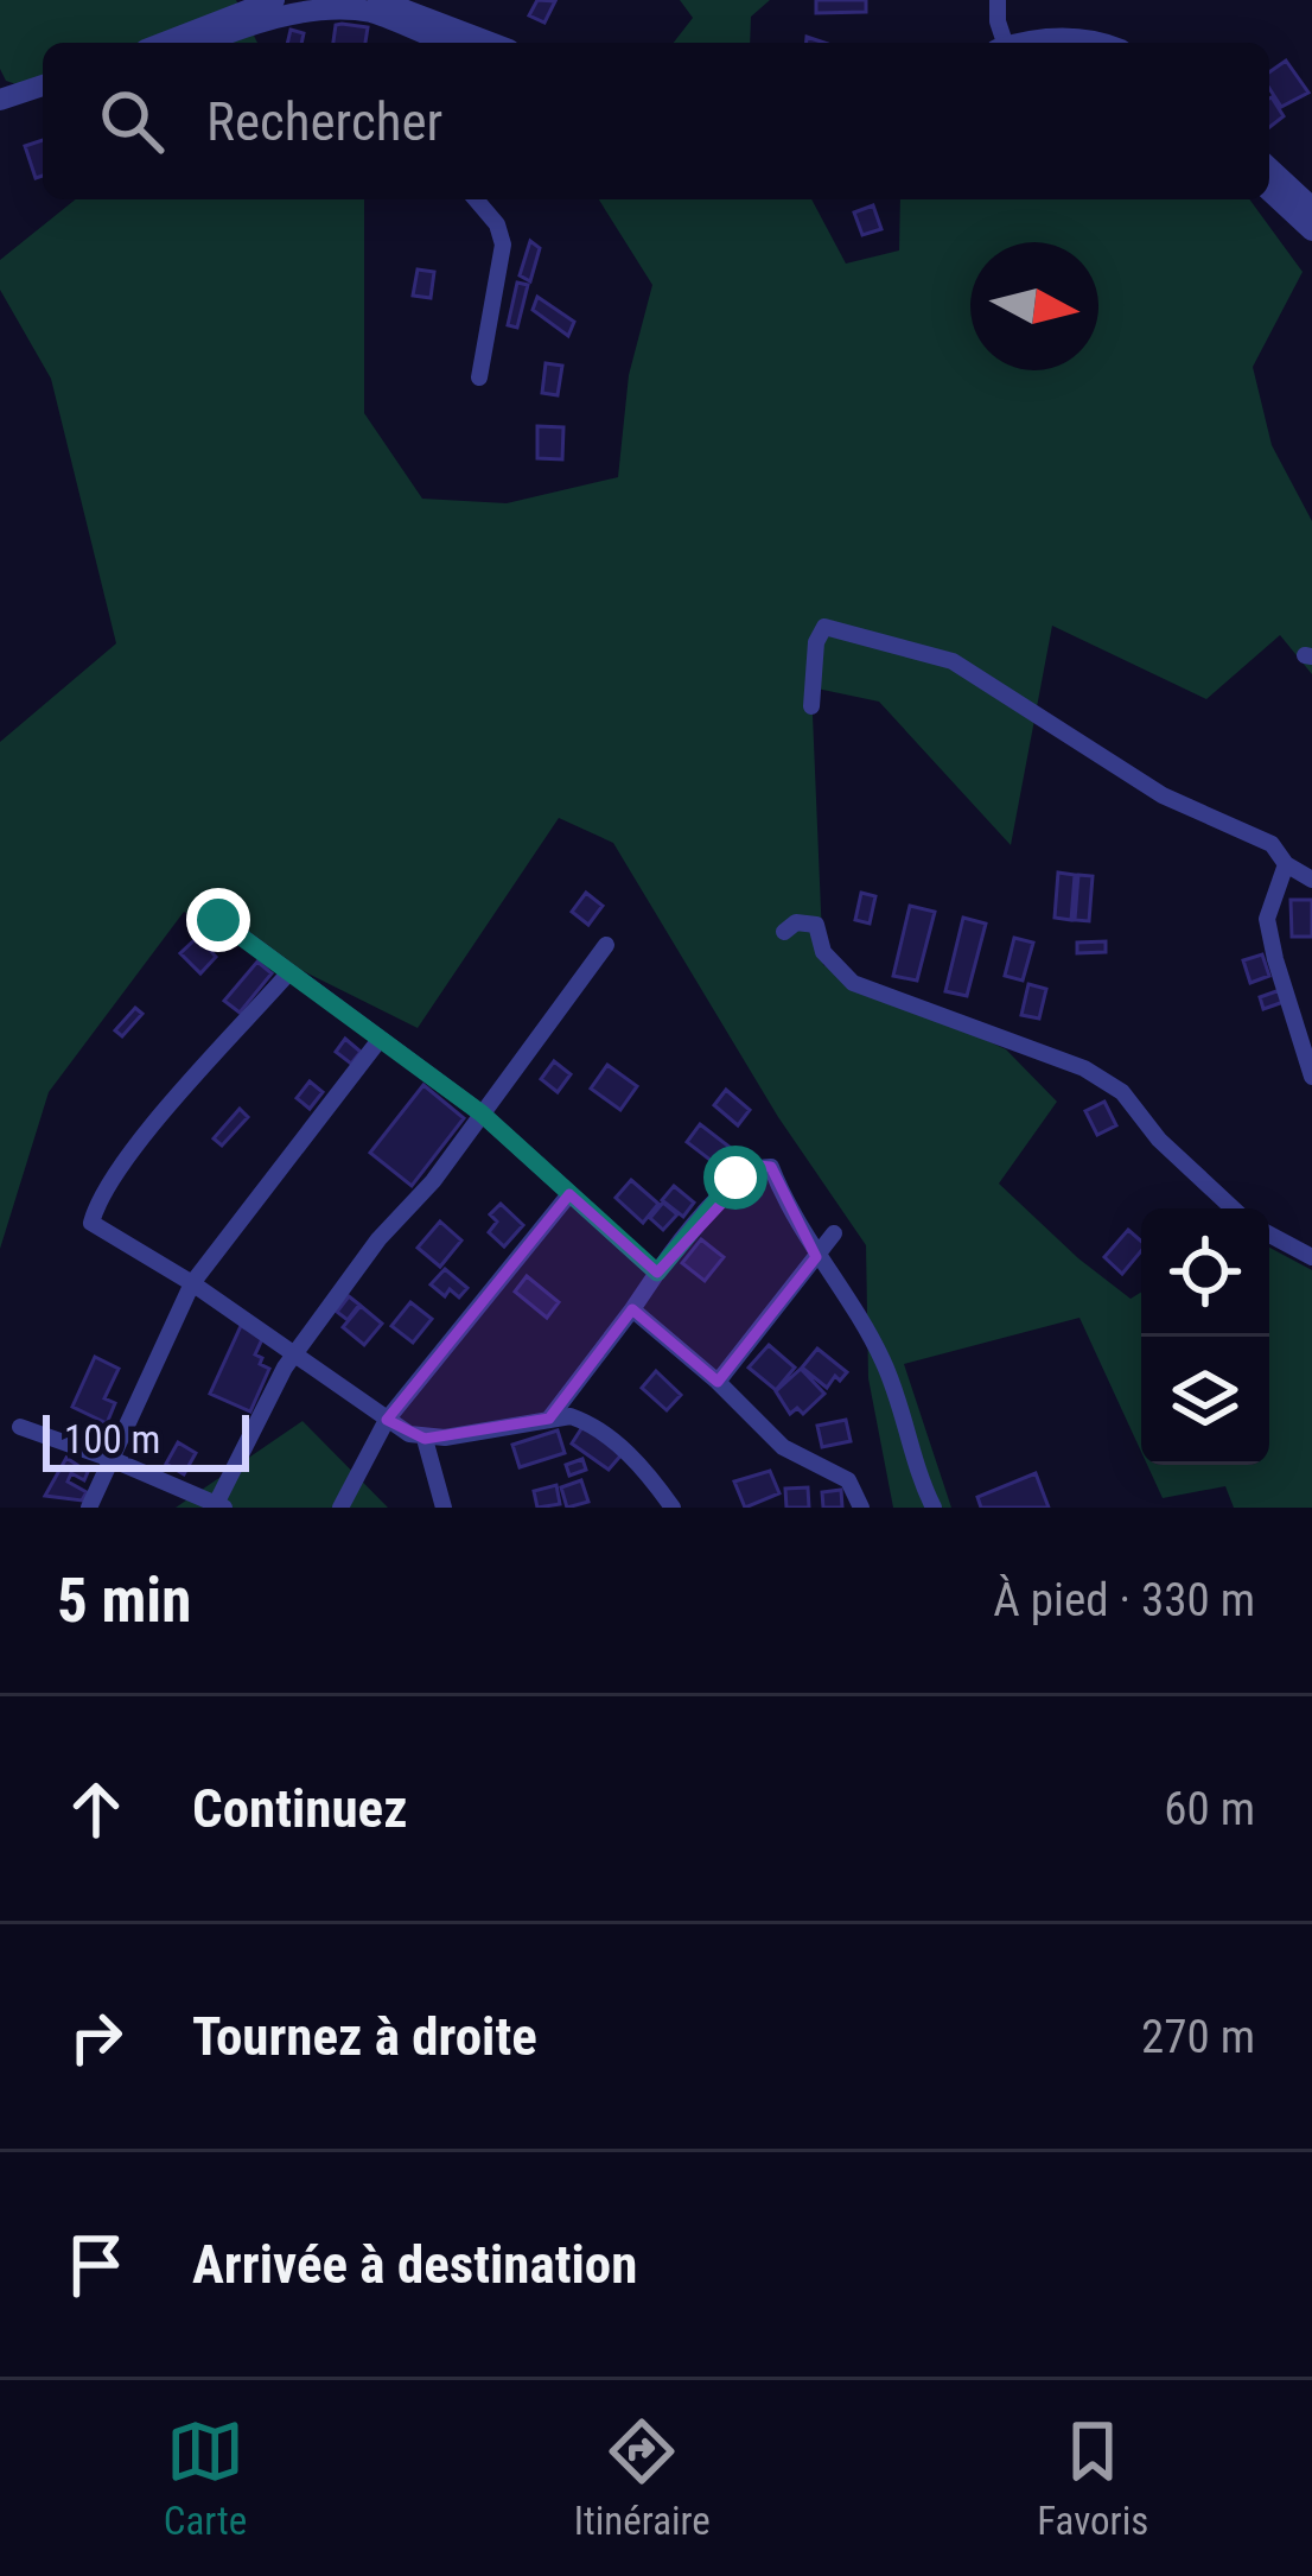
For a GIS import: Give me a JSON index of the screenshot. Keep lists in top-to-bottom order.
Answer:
{
  "scale_bar": "100 m",
  "north": "right",
  "page": {
    "search": "Rechercher",
    "scale": "100 m",
    "heading": ["5 min", "À pied · 330 m"],
    "list": [
      ["Continuez", "60 m"],
      ["Tournez à droite", "270 m"],
      "Arrivée à destination"
    ],
    "nav": ["Carte", "Itinéraire", "Favoris"]
  }
}
